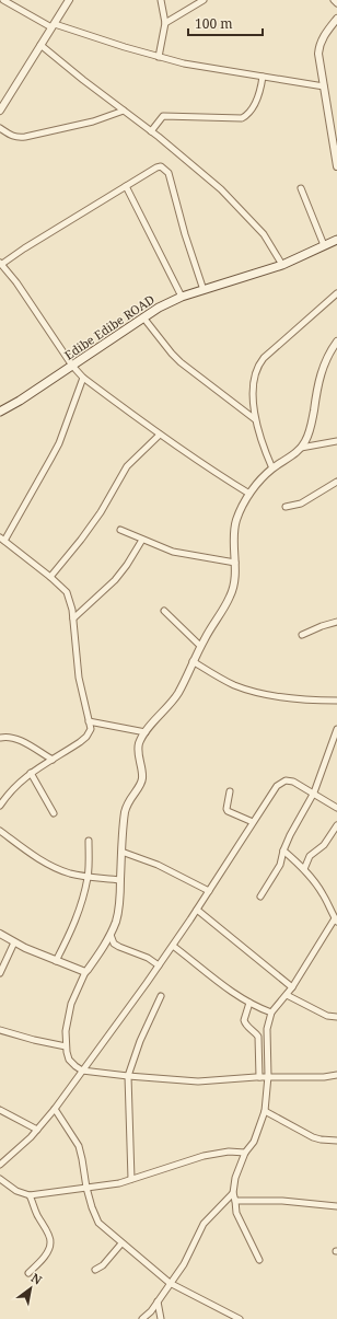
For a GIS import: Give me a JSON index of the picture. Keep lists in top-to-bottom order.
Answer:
{
  "streets": {
    "main road": ["Edibe Edibe ROAD"]
  },
  "scale_bar": "100 m",
  "north": "top right"
}
